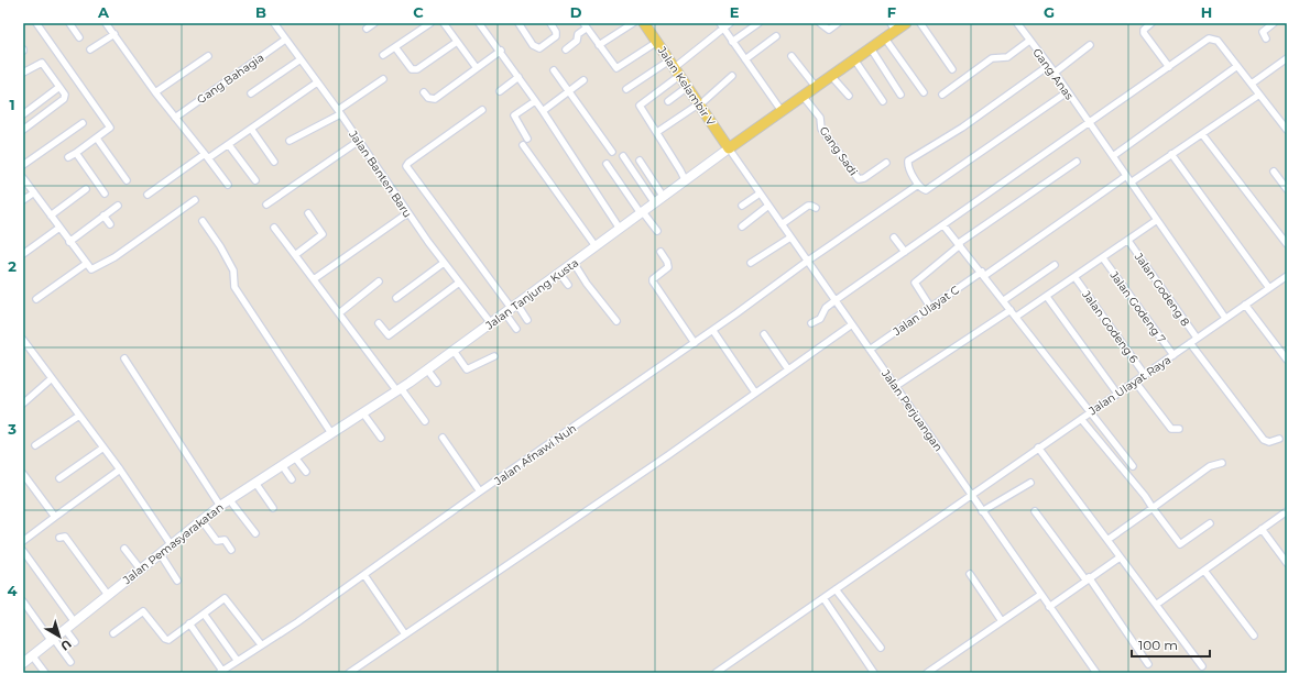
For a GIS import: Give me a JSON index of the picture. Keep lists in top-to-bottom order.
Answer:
{
  "streets": {
    "main road": ["Jalan Kelambir V"],
    "street": [
      "Gang Anas",
      "Gang Bahagia",
      "Gang Sadi",
      "Jalan Banten Baru",
      "Jalan Godeng 8",
      "Jalan Tanjung Kusta",
      "Jalan Godeng 7",
      "Jalan Ulayat C",
      "Jalan Godeng 6",
      "Jalan Ulayat Raya",
      "Jalan Perjuangan",
      "Jalan Afnawi Nuh",
      "Jalan Pemasyarakatan"
    ]
  },
  "crossings": [
    ["Gang Anas", "Jalan Ulayat C"],
    ["Gang Anas", "Jalan Ulayat Raya"],
    ["Gang Bahagia", "Jalan Banten Baru"],
    ["Jalan Kelambir V", "Jalan Tanjung Kusta"],
    ["Jalan Kelambir V", "Jalan Perjuangan"],
    ["Jalan Banten Baru", "Jalan Tanjung Kusta"],
    ["Jalan Godeng 8", "Jalan Ulayat Raya"],
    ["Jalan Tanjung Kusta", "Jalan Perjuangan"],
    ["Jalan Tanjung Kusta", "Jalan Pemasyarakatan"],
    ["Jalan Godeng 7", "Jalan Ulayat Raya"],
    ["Jalan Ulayat C", "Jalan Perjuangan"],
    ["Jalan Godeng 6", "Jalan Ulayat Raya"],
    ["Jalan Ulayat Raya", "Jalan Perjuangan"],
    ["Jalan Perjuangan", "Jalan Afnawi Nuh"]
  ],
  "scale_bar": "100 m",
  "north": "bottom right",
  "grid": {
    "columns": [
      "A",
      "B",
      "C",
      "D",
      "E",
      "F",
      "G",
      "H"
    ],
    "rows": [
      "1",
      "2",
      "3",
      "4"
    ]
  }
}
